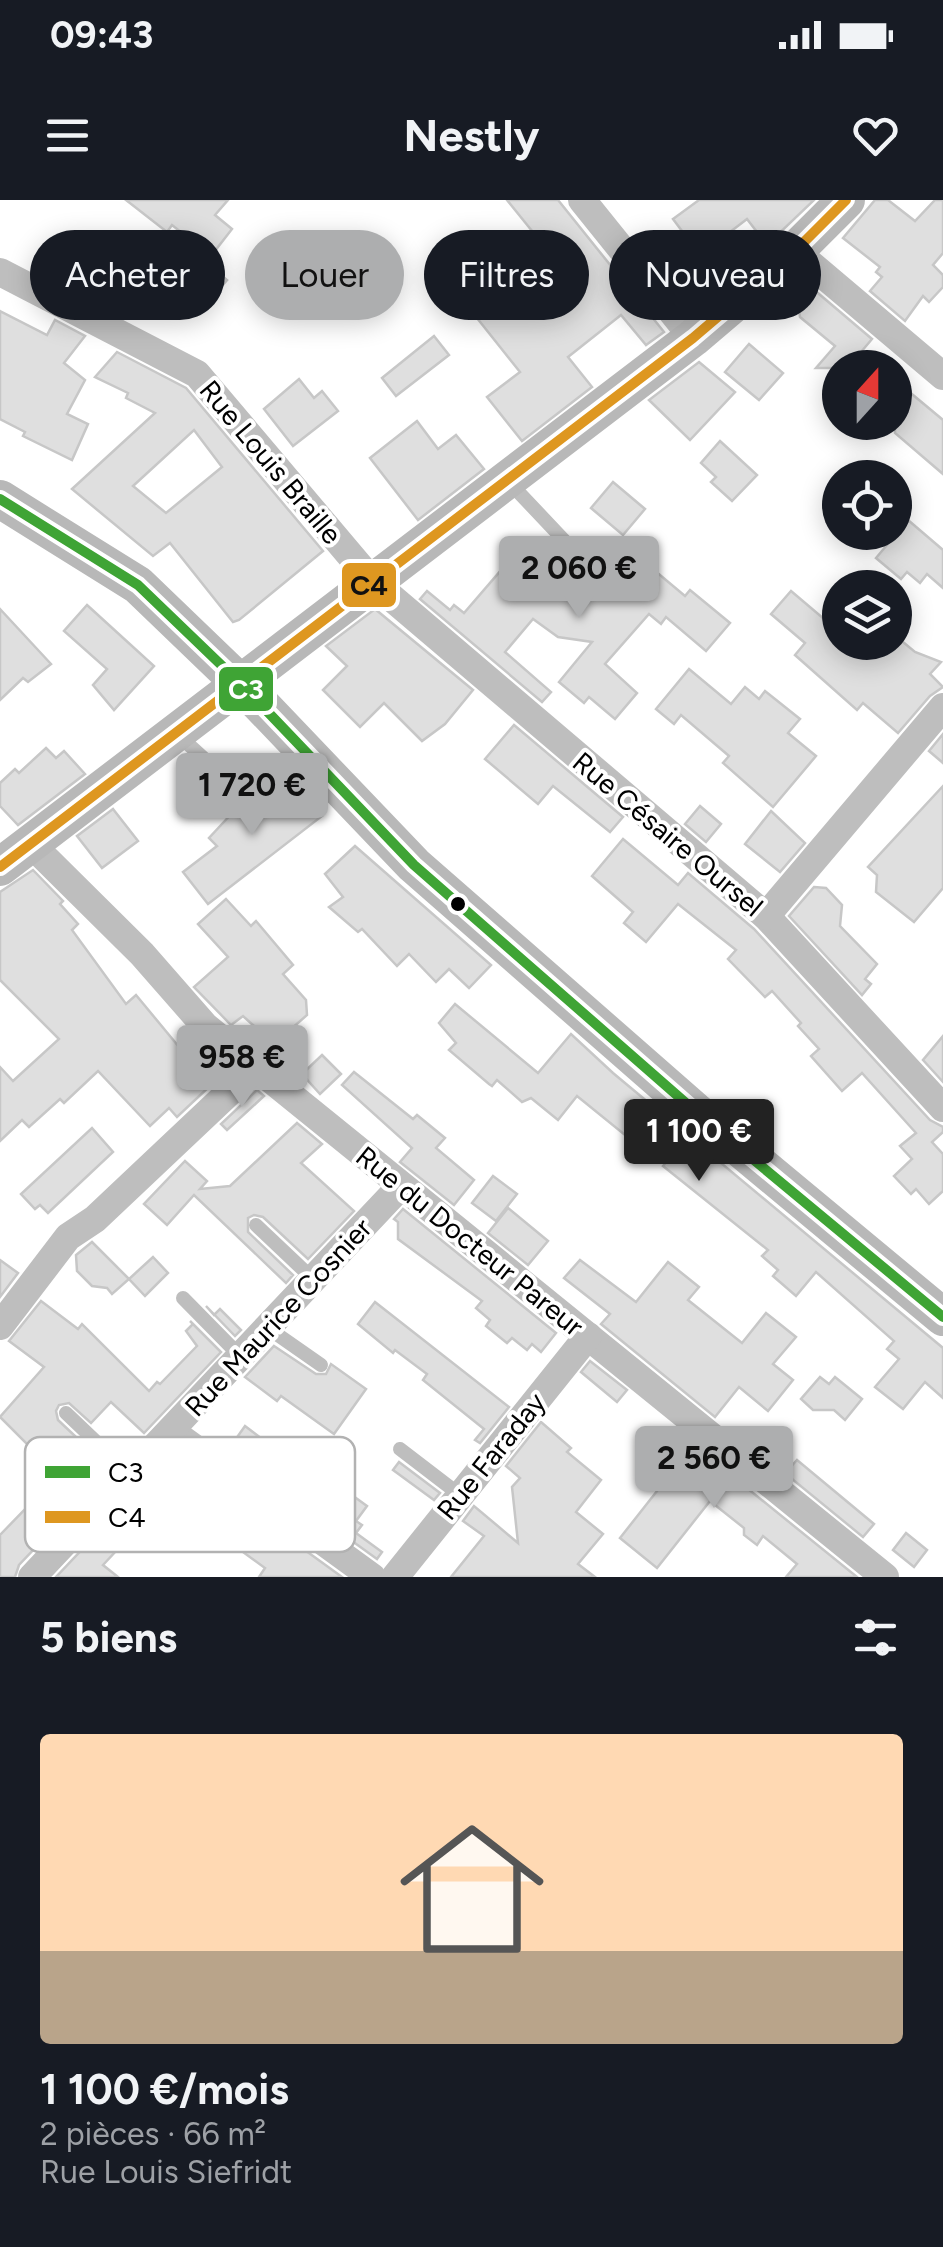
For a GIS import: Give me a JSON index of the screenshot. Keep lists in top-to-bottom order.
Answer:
{
  "streets": {
    "street": [
      "Rue Louis Braille",
      "Rue Césaire Oursel",
      "Rue du Docteur Pareur",
      "Rue Maurice Cosnier",
      "Rue Faraday"
    ]
  },
  "crossings": [
    ["Rue Louis Braille", "Rue Césaire Oursel"],
    ["Rue du Docteur Pareur", "Rue Maurice Cosnier"],
    ["Rue du Docteur Pareur", "Rue Faraday"]
  ],
  "lines": ["transit line C4", "transit line C3"],
  "legend": ["C3", "C4"],
  "north": "top",
  "page": {
    "status": "09:43",
    "header": "Nestly",
    "chip": [
      "Acheter",
      "Louer",
      "Filtres",
      "Nouveau"
    ],
    "price": [
      "2 060 €",
      "1 720 €",
      "958 €",
      "1 100 €",
      "2 560 €"
    ],
    "heading": "5 biens",
    "list": [
      {
        "name": "1 100 €/mois",
        "note": "2 pièces · 66 m² · Rue Louis Siefridt"
      }
    ]
  }
}
